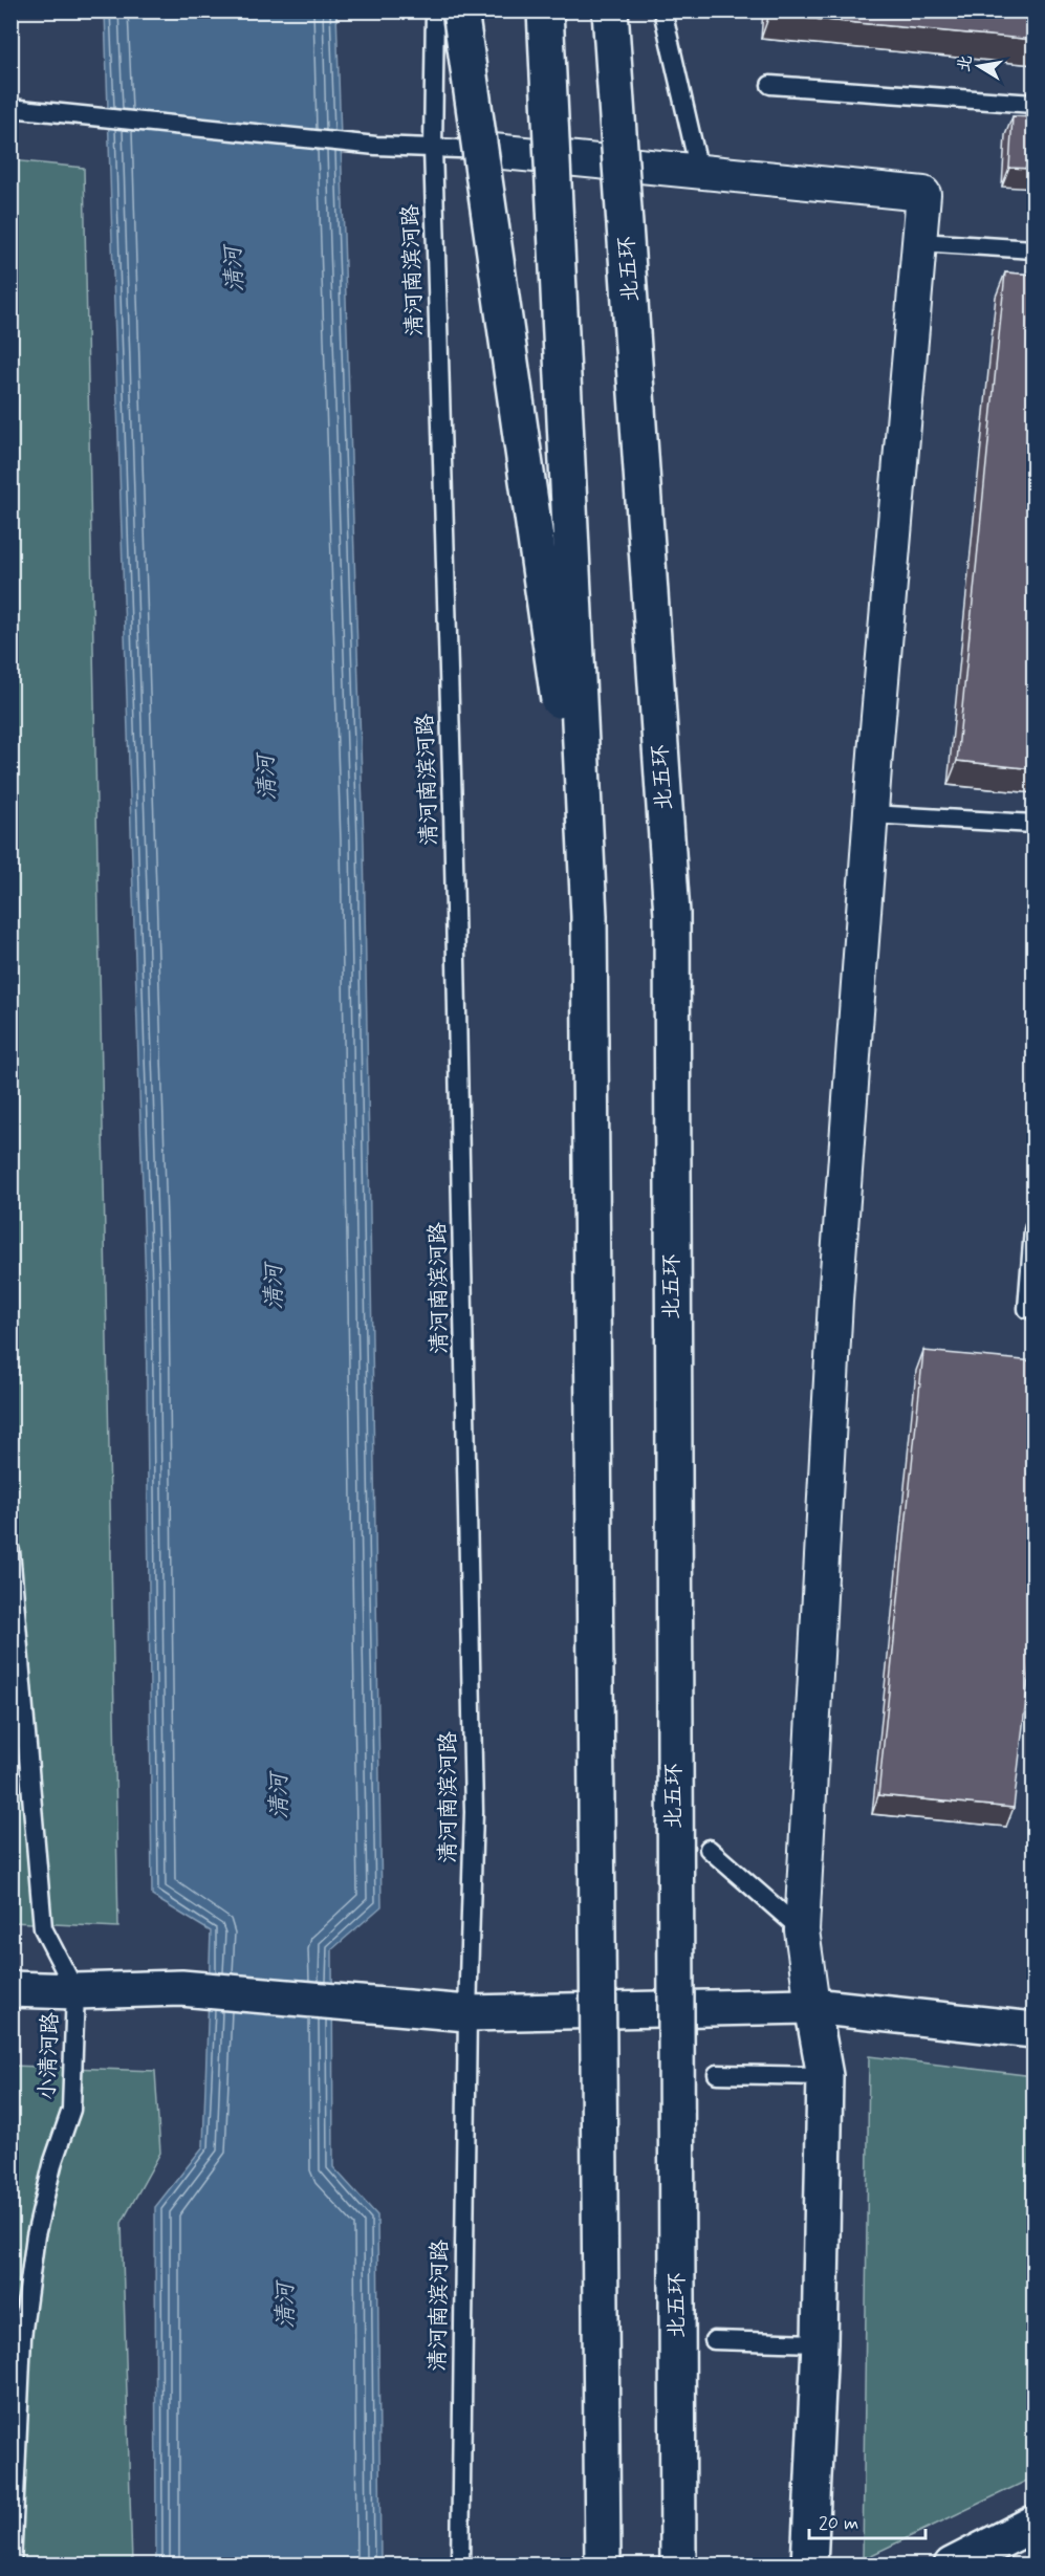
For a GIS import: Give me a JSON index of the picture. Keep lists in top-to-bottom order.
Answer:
{
  "streets": {
    "main road": ["北五环"],
    "lane": ["清河南滨河路", "小清河路"]
  },
  "water": ["清河"],
  "scale_bar": "20 m",
  "north": "left"
}
